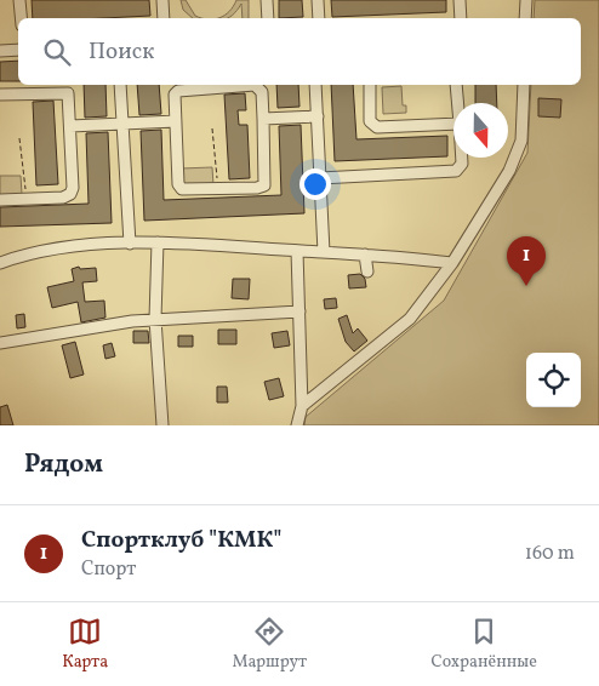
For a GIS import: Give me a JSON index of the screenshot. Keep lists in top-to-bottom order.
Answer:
{
  "north": "bottom",
  "page": {
    "search": "Поиск",
    "pins": "1",
    "heading": "Рядом",
    "list": [
      {
        "mark": "1",
        "name": "Спортклуб \"КМК\"",
        "note": "Спорт",
        "value": "160 m"
      }
    ],
    "nav": ["Карта", "Маршрут", "Сохранённые"]
  }
}
